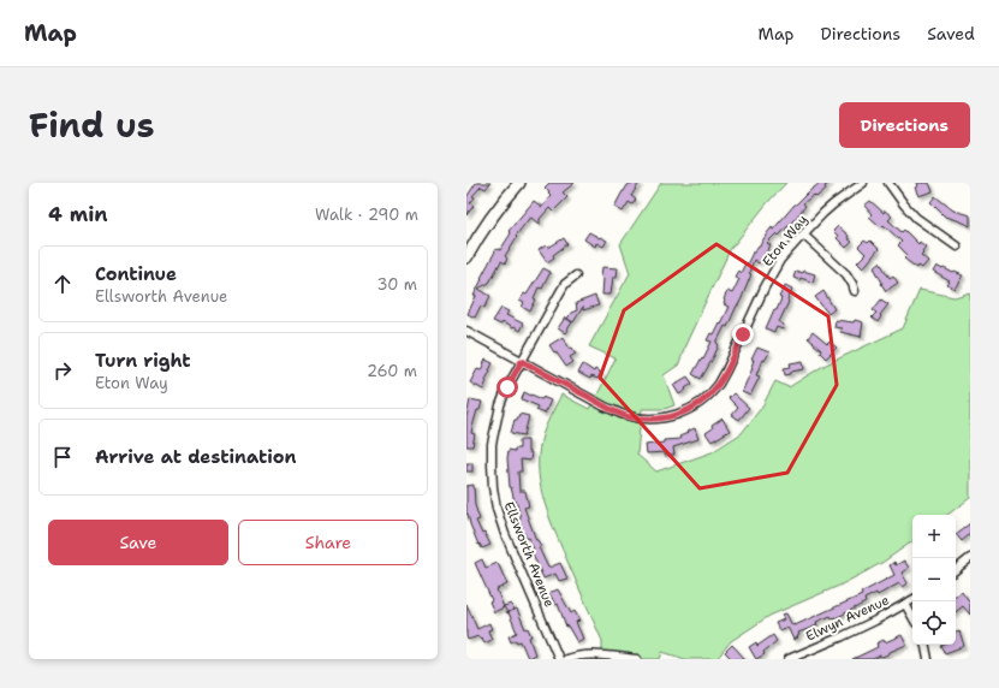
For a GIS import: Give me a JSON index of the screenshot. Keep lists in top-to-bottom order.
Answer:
{
  "streets": {
    "street": ["Eton Way", "Ellsworth Avenue", "Elwyn Avenue"]
  },
  "crossings": [
    ["Eton Way", "Ellsworth Avenue"]
  ],
  "page": {
    "header": "Map",
    "nav": ["Map", "Directions", "Saved"],
    "title": "Find us",
    "buttons": [
      "Directions",
      ["Save", "Share"]
    ],
    "heading": ["4 min", "Walk · 290 m"],
    "list": [
      ["Continue", "Ellsworth Avenue", "30 m"],
      ["Turn right", "Eton Way", "260 m"],
      "Arrive at destination"
    ],
    "map_buttons": ["+", "−"]
  }
}
